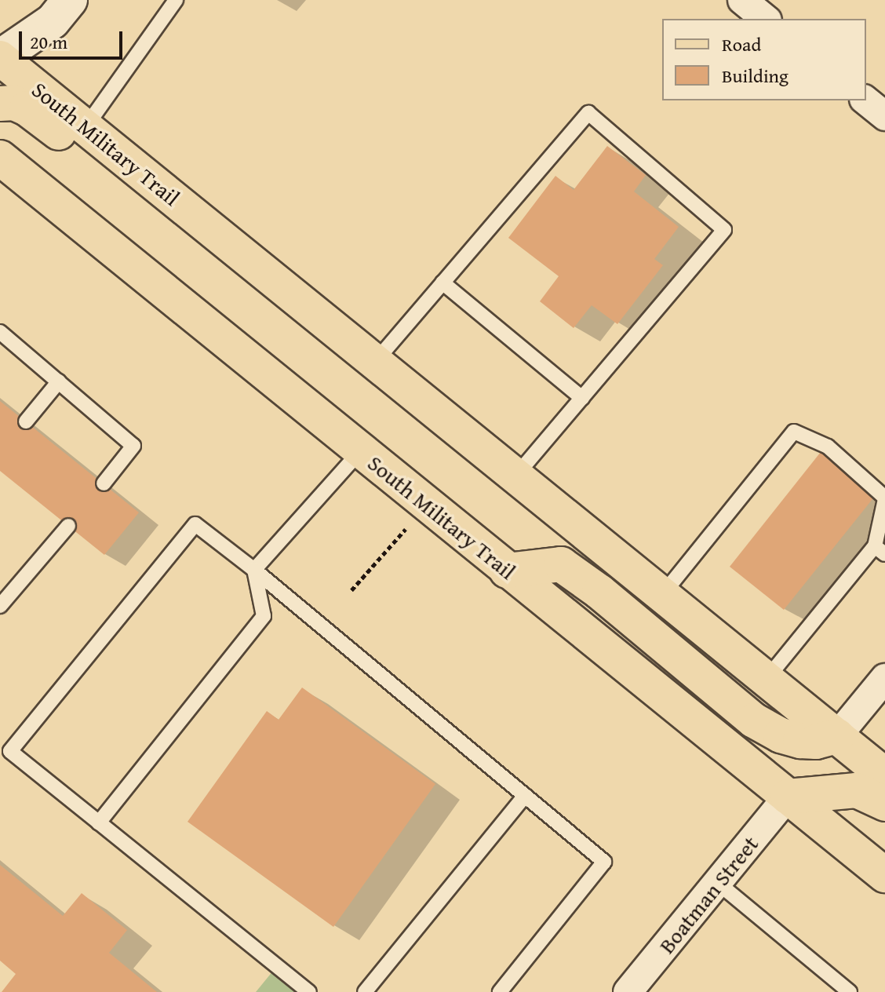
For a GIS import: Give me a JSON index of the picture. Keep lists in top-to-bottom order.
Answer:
{
  "streets": {
    "main road": ["South Military Trail"],
    "street": ["Boatman Street"]
  },
  "crossings": [
    ["South Military Trail", "Boatman Street"]
  ],
  "legend": ["Road", "Building"],
  "scale_bar": "20 m"
}
